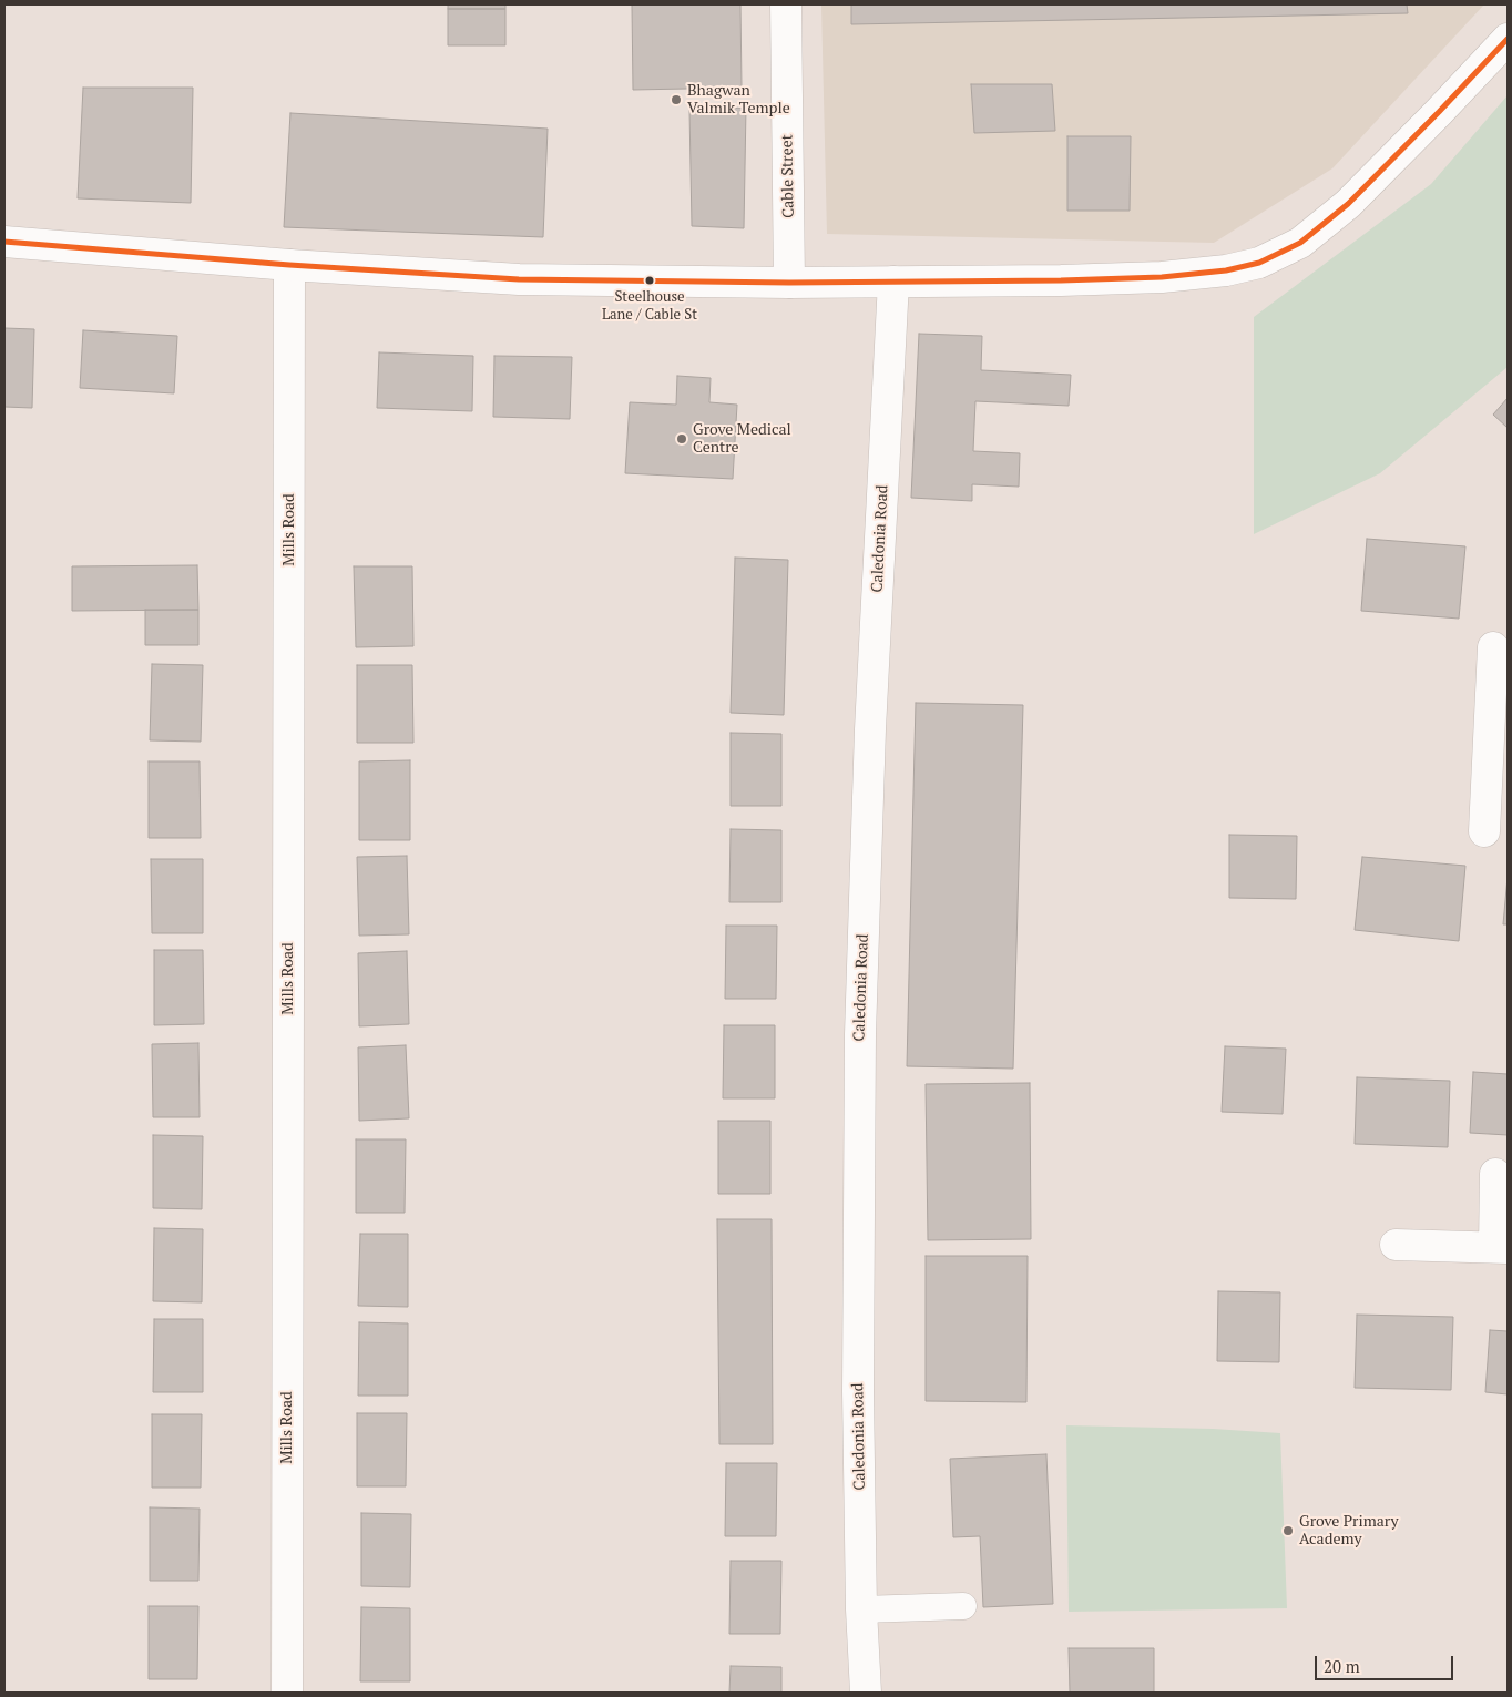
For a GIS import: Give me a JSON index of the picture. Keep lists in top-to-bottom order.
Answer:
{
  "streets": {
    "street": ["Cable Street", "Mills Road", "Caledonia Road"]
  },
  "places": [
    "Bhagwan Valmik Temple",
    "Steelhouse Lane / Cable St",
    "Grove Medical Centre",
    "Grove Primary Academy"
  ],
  "scale_bar": "20 m"
}
